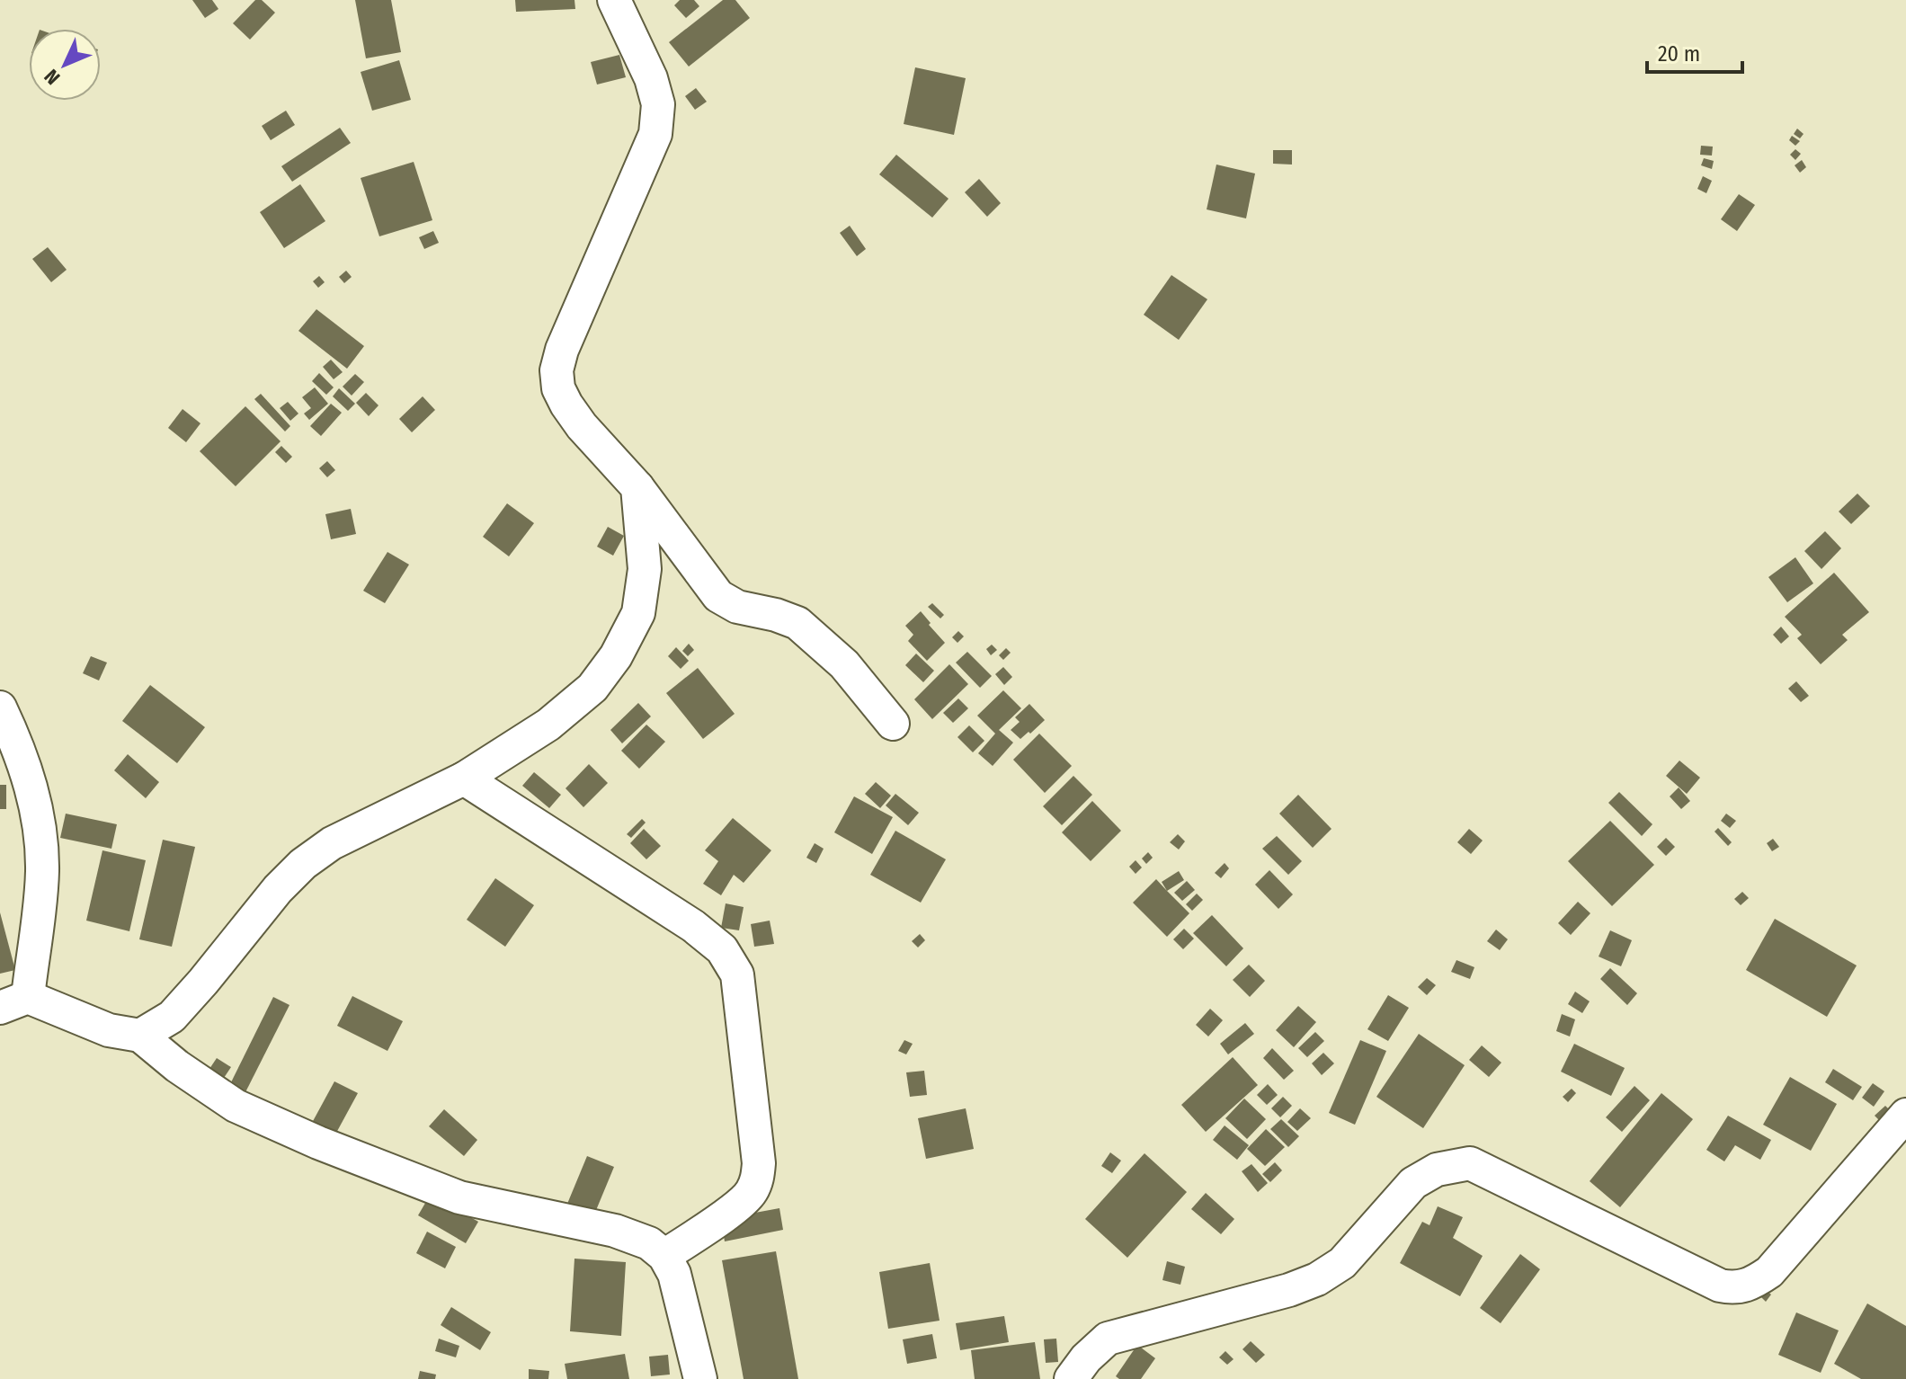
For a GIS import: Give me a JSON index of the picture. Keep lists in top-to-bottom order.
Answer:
{
  "scale_bar": "20 m",
  "north": "bottom left"
}
